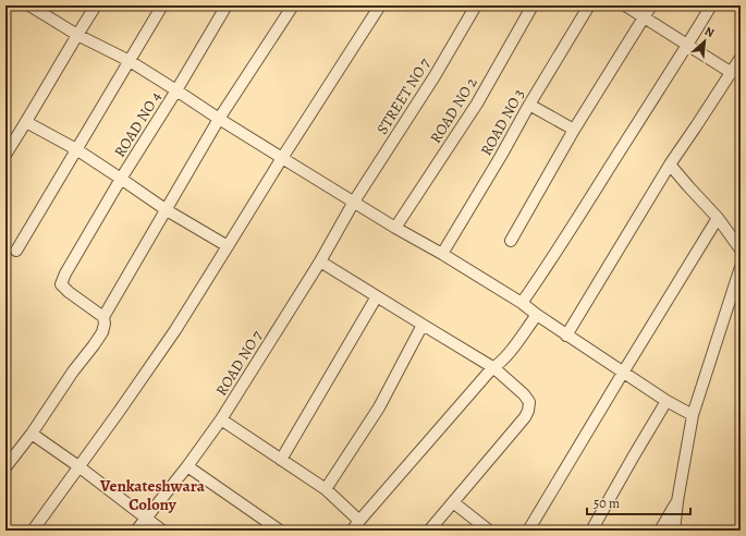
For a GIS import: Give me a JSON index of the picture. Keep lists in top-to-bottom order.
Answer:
{
  "streets": {
    "street": [
      "STREET NO 7",
      "ROAD NO 2",
      "ROAD NO 3",
      "ROAD NO 4",
      "ROAD NO 7"
    ]
  },
  "crossings": [
    ["STREET NO 7", "ROAD NO 7"]
  ],
  "districts": ["Venkateshwara Colony"],
  "scale_bar": "50 m",
  "north": "top right"
}
